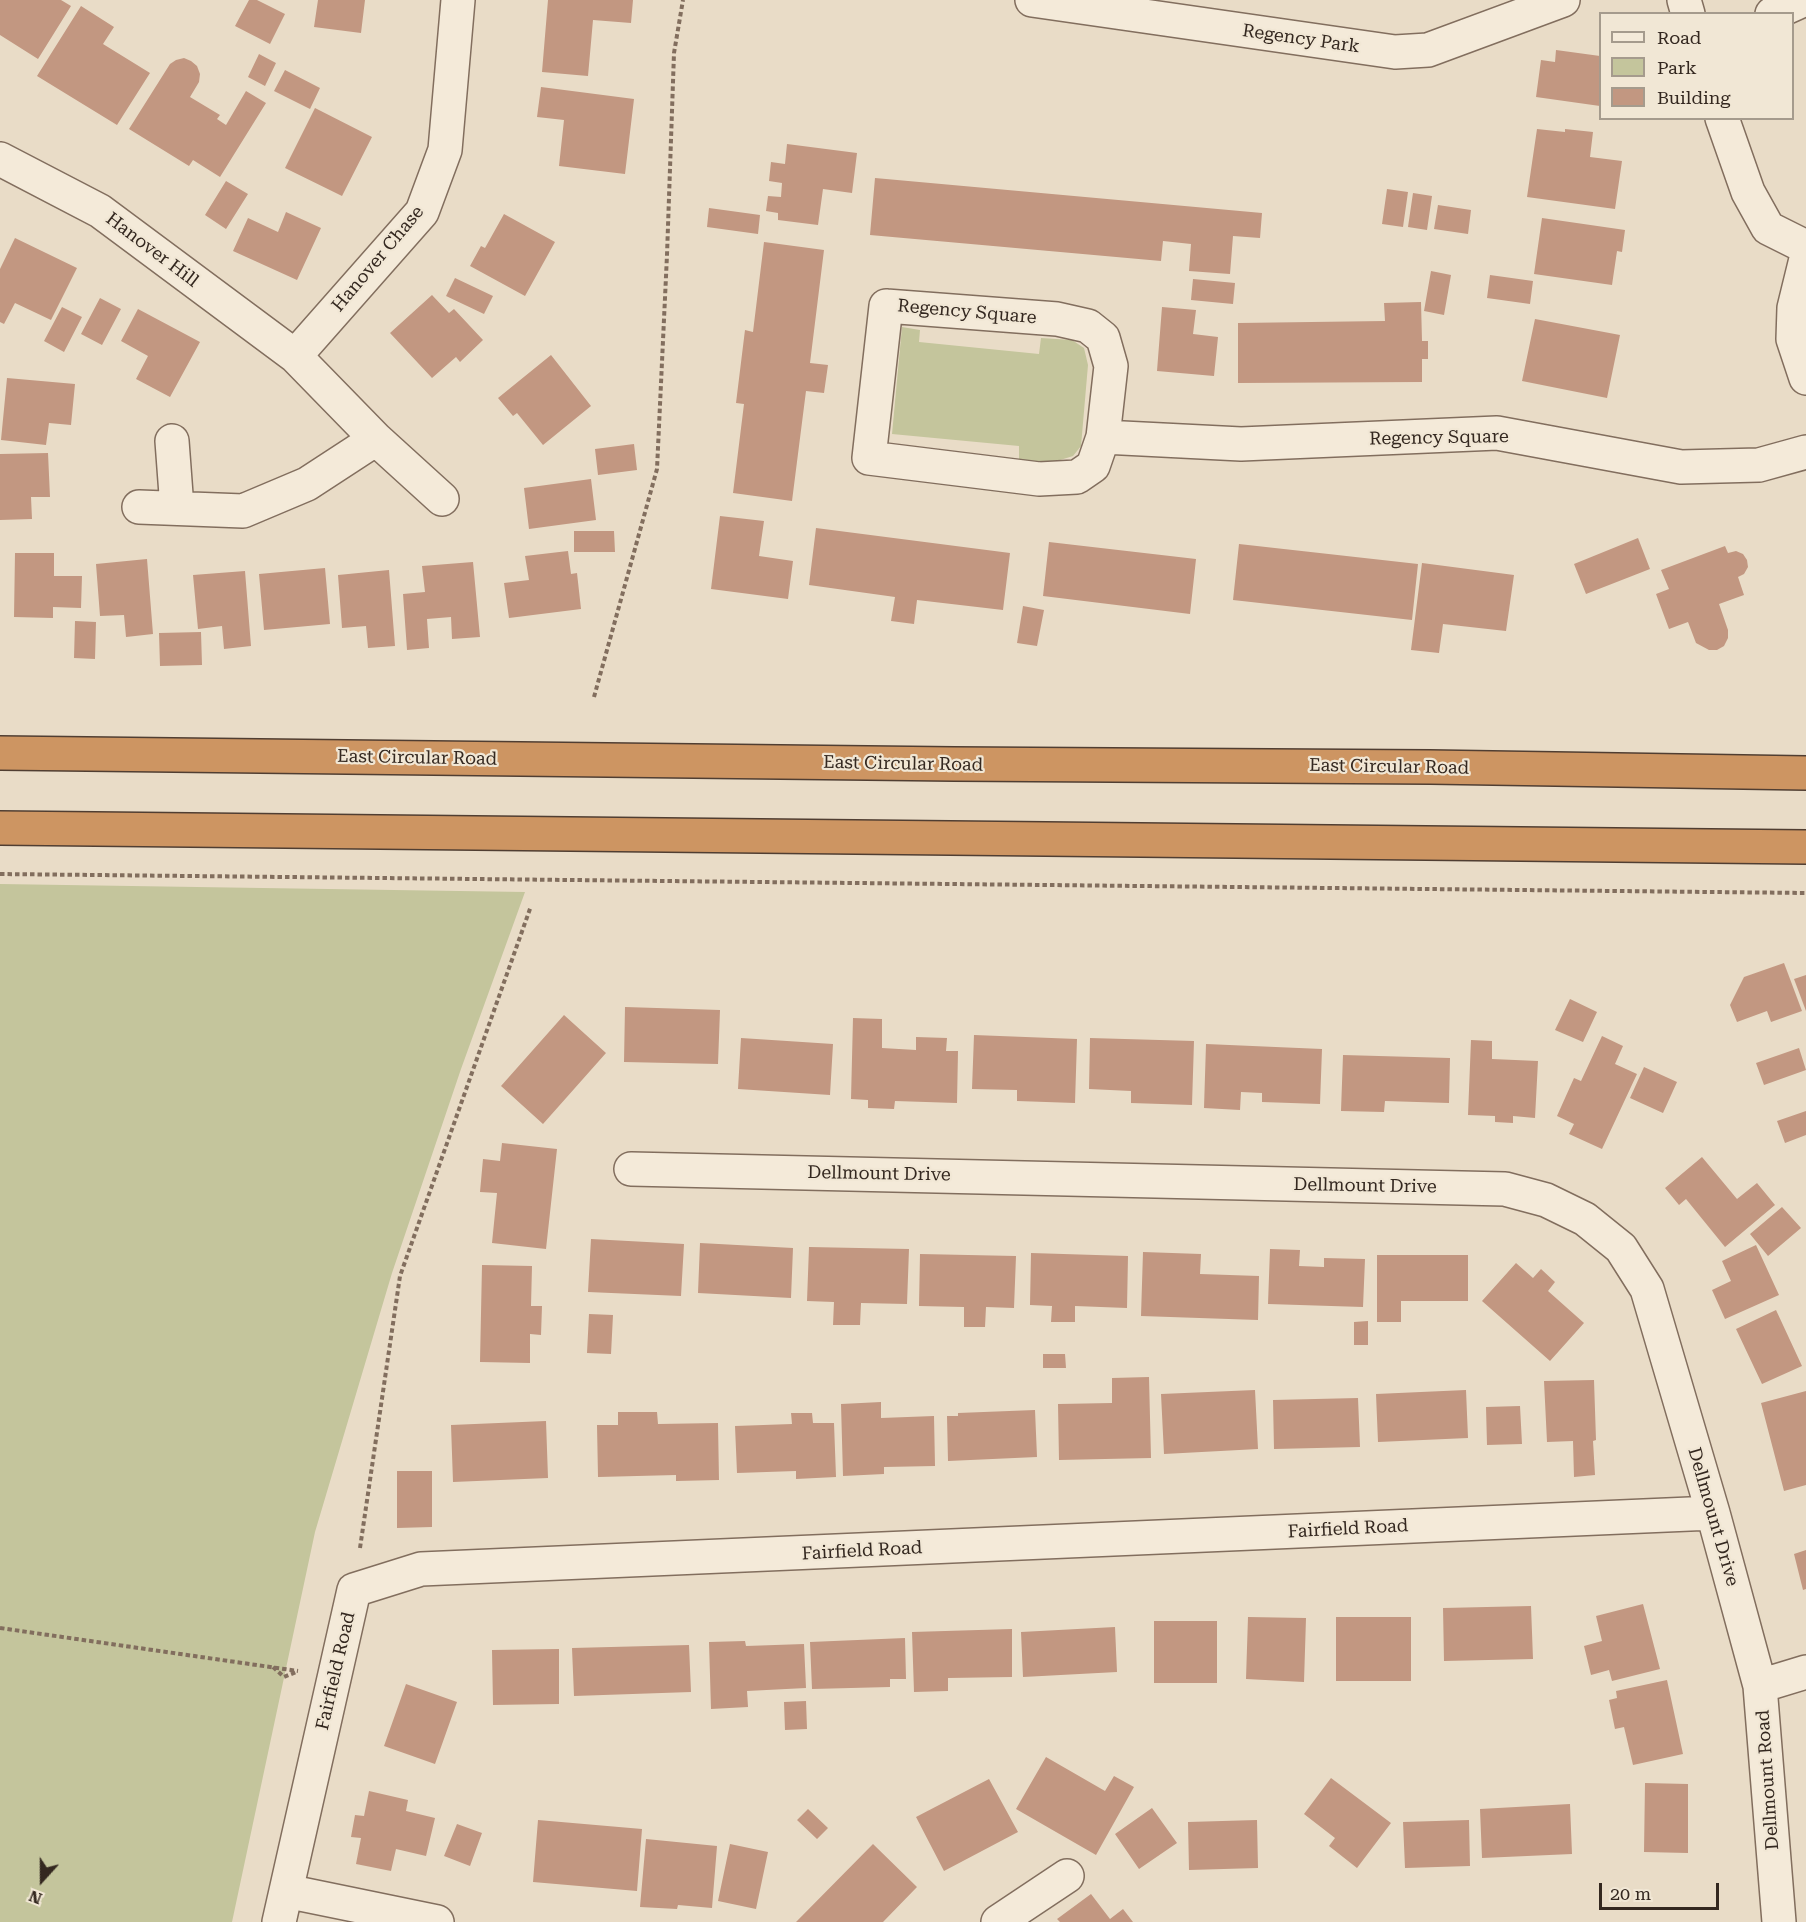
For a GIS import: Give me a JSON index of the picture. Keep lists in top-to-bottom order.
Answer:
{
  "streets": {
    "highway": ["East Circular Road"],
    "street": [
      "Regency Park",
      "Hanover Hill",
      "Hanover Chase",
      "Regency Square",
      "Dellmount Drive",
      "Fairfield Road",
      "Dellmount Road"
    ]
  },
  "crossings": [
    ["Hanover Hill", "Hanover Chase"],
    ["Dellmount Drive", "Fairfield Road"],
    ["Dellmount Drive", "Dellmount Road"]
  ],
  "legend": ["Road", "Park", "Building"],
  "scale_bar": "20 m",
  "north": "bottom"
}
